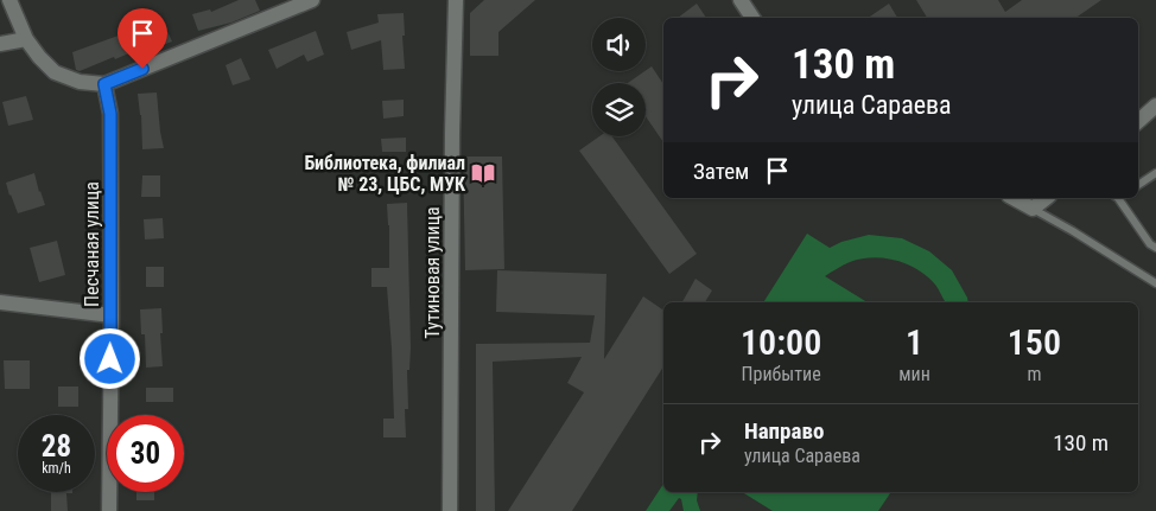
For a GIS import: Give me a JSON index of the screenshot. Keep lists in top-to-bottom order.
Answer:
{
  "streets": {
    "street": ["Песчаная улица", "Тутиновая улица"]
  },
  "places": {
    "library": ["Библиотека, филиал № 23, ЦБС, МУК"]
  },
  "page": {
    "turn": ["130 m", "улица Сараева"],
    "then": "Затем",
    "eta": [
      "10:00",
      "Прибытие",
      "1",
      "мин",
      "150",
      "m"
    ],
    "list": [
      {
        "name": "Направо",
        "note": "улица Сараева",
        "value": "130 m"
      }
    ],
    "speed": "28 km/h",
    "limit": "30"
  }
}
